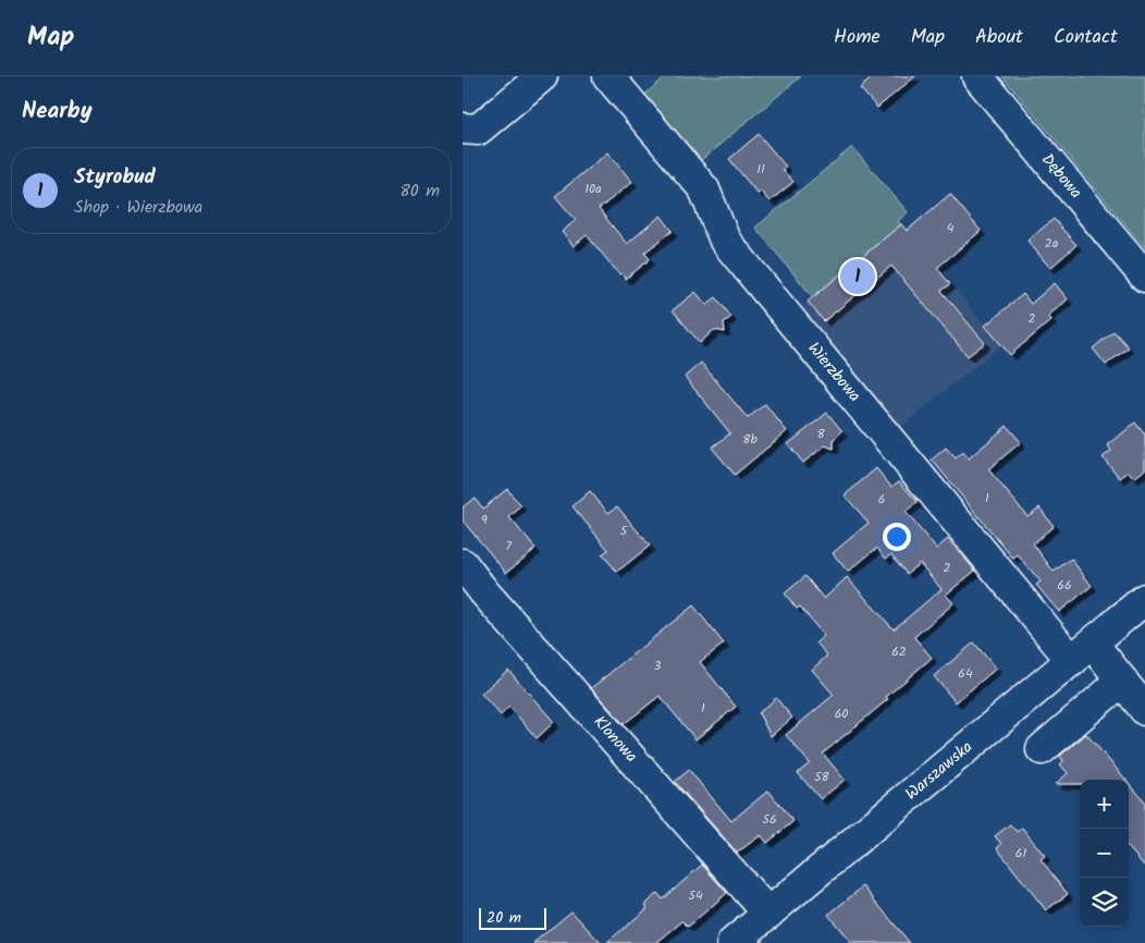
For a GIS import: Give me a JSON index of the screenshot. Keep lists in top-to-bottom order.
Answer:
{
  "streets": {
    "street": [
      "Dębowa",
      "Wierzbowa",
      "Klonowa",
      "Warszawska"
    ]
  },
  "crossings": [
    ["Wierzbowa", "Warszawska"],
    ["Klonowa", "Warszawska"]
  ],
  "house_numbers": [
    "11",
    "10a",
    "4",
    "2a",
    "2",
    "8",
    "8b",
    "1",
    "6",
    "9",
    "5",
    "7",
    "2",
    "66",
    "62",
    "3",
    "64",
    "1",
    "60",
    "58",
    "56",
    "61",
    "54"
  ],
  "scale_bar": "20 m",
  "page": {
    "header": "Map",
    "nav": [
      "Home",
      "Map",
      "About",
      "Contact"
    ],
    "heading": "Nearby",
    "list": [
      {
        "mark": "1",
        "name": "Styrobud",
        "note": "Shop · Wierzbowa",
        "value": "80 m"
      }
    ],
    "pins": "1",
    "map_buttons": ["+", "−"],
    "scale": "20 m"
  }
}
